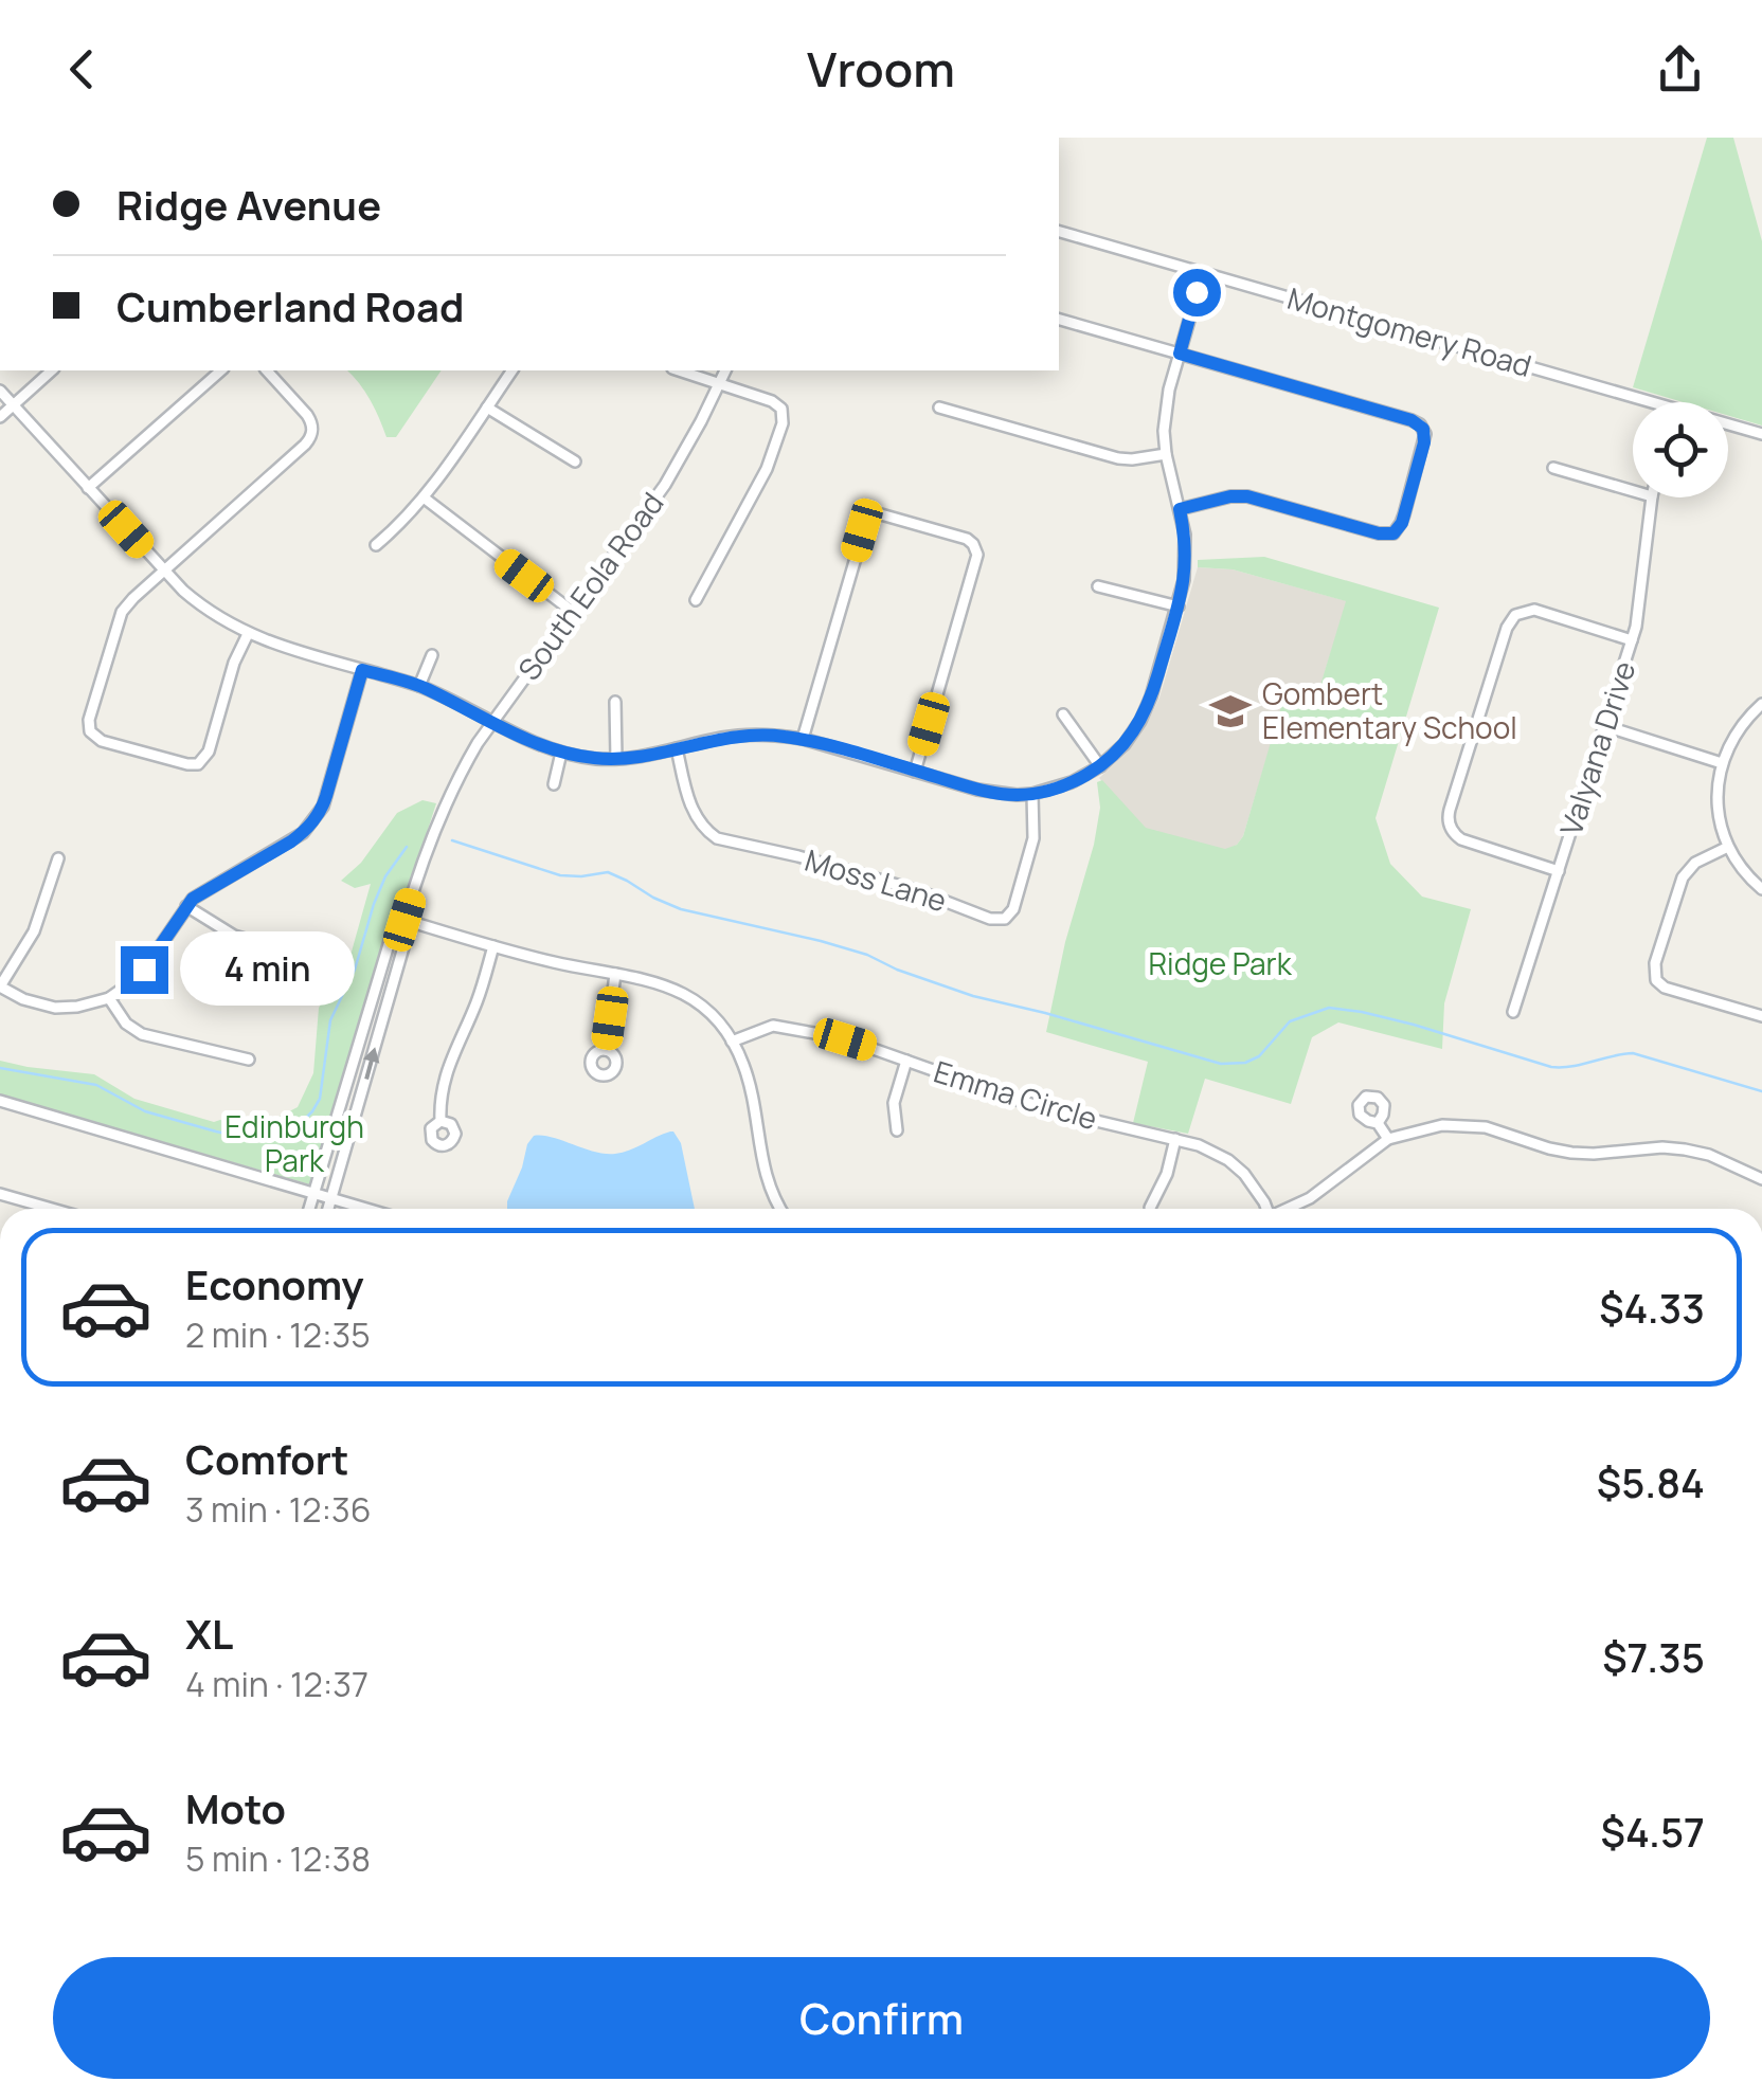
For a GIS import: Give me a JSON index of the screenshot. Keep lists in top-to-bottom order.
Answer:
{
  "streets": {
    "street": [
      "Montgomery Road",
      "South Eola Road",
      "Valyana Drive",
      "Moss Lane",
      "Emma Circle"
    ]
  },
  "parks": ["Ridge Park", "Edinburgh Park"],
  "places": {
    "school or university": ["Gombert Elementary School"]
  },
  "page": {
    "header": "Vroom",
    "banner": ["Ridge Avenue", "Cumberland Road"],
    "bubble": "4 min",
    "list": [
      {
        "name": "Economy",
        "note": "2 min · 12:35",
        "value": "$4.33"
      },
      {
        "name": "Comfort",
        "note": "3 min · 12:36",
        "value": "$5.84"
      },
      {
        "name": "XL",
        "note": "4 min · 12:37",
        "value": "$7.35"
      },
      {
        "name": "Moto",
        "note": "5 min · 12:38",
        "value": "$4.57"
      }
    ],
    "buttons": "Confirm"
  }
}
